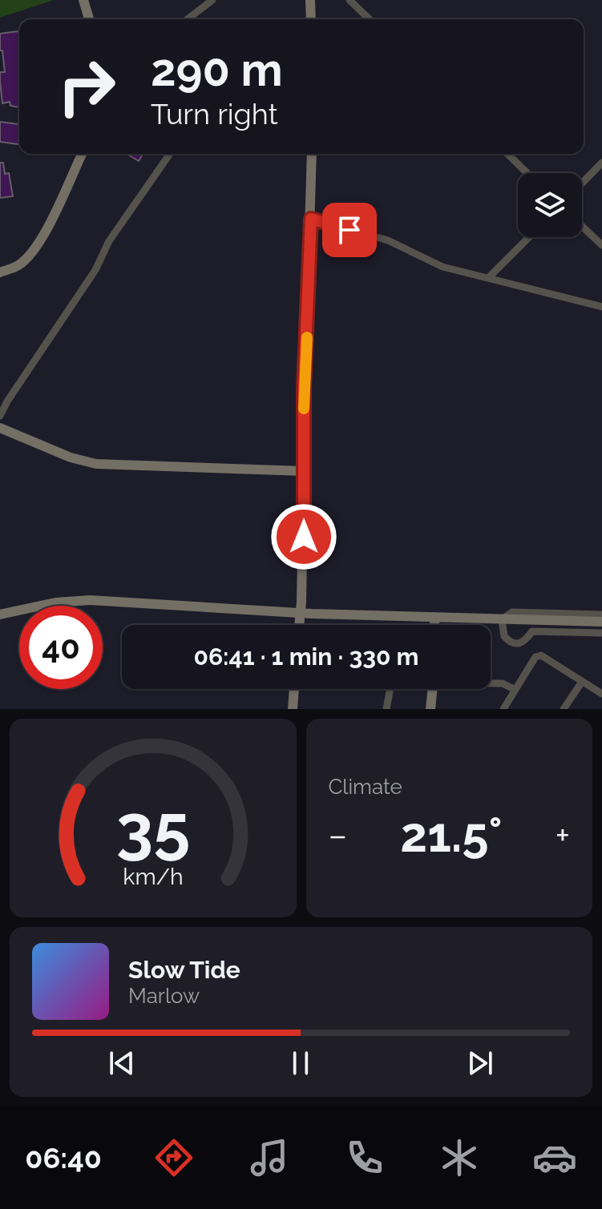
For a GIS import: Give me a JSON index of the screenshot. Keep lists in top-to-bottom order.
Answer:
{
  "page": {
    "turn": ["290 m", "Turn right"],
    "limit": "40",
    "trip": "06:41 · 1 min · 330 m",
    "tile": "Climate",
    "heat": ["−", "21.5°", "+"],
    "song": ["Slow Tide", "Marlow"],
    "tabs": "06:40",
    "gauge": ["35", "km/h"]
  }
}
